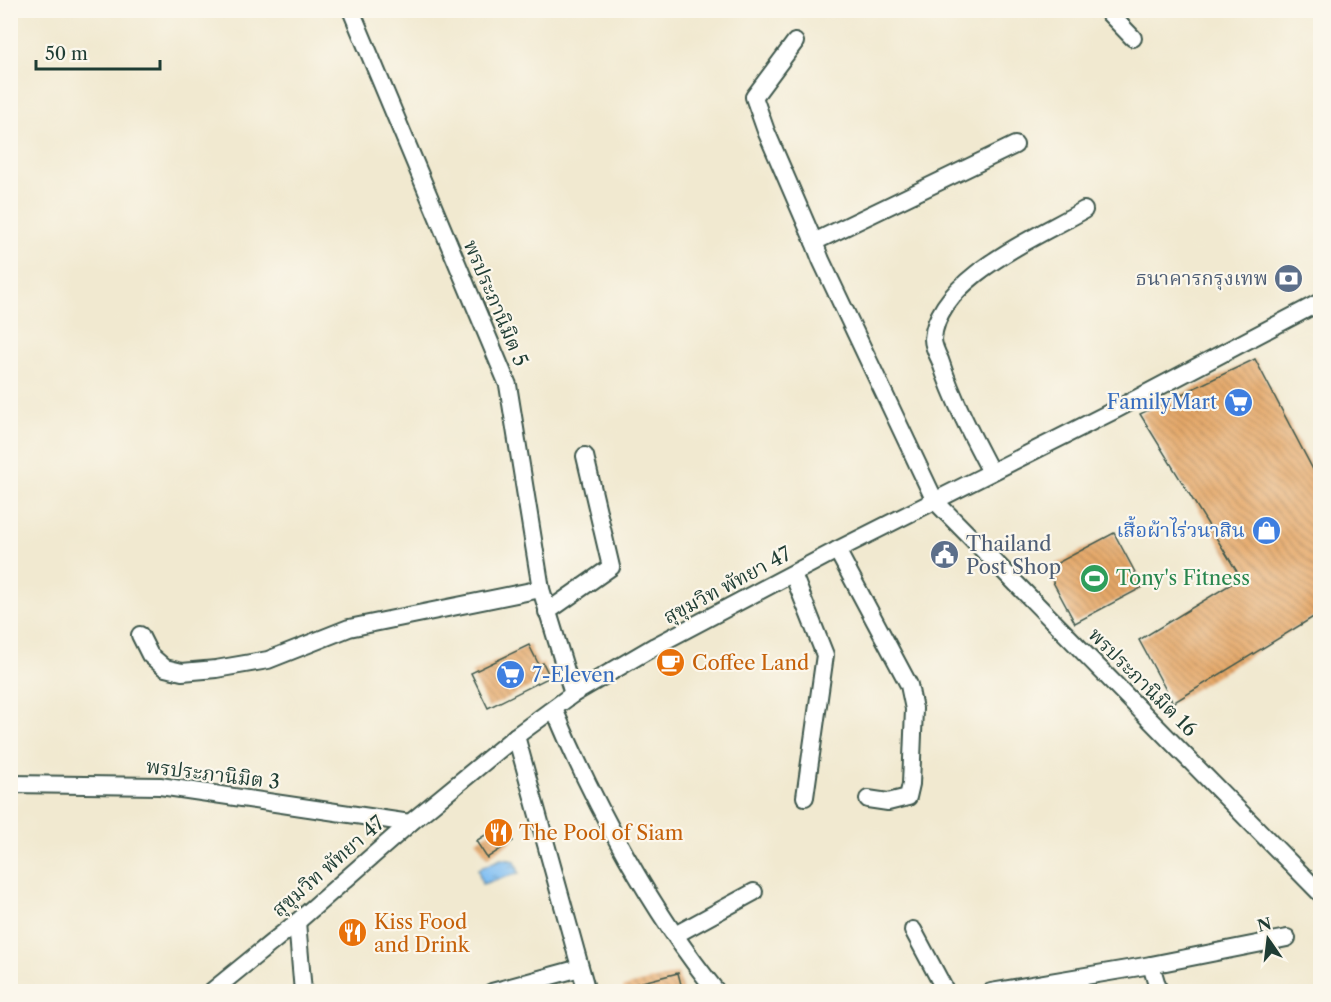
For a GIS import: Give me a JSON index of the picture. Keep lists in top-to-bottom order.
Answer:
{
  "streets": {
    "street": [
      "พรประภานิมิต 5",
      "สุขุมวิท พัทยา 47",
      "พรประภานิมิต 16",
      "พรประภานิมิต 3"
    ]
  },
  "crossings": [
    ["พรประภานิมิต 5", "สุขุมวิท พัทยา 47"],
    ["สุขุมวิท พัทยา 47", "พรประภานิมิต 16"],
    ["สุขุมวิท พัทยา 47", "พรประภานิมิต 3"]
  ],
  "places": {
    "bank": ["ธนาคารกรุงเทพ"],
    "supermarket": ["FamilyMart", "7-Eleven"],
    "shop": ["เสื้อผ้าไร่วนาสิน"],
    "public building": ["Thailand Post Shop"],
    "sports": ["Tony's Fitness"],
    "cafe": ["Coffee Land"],
    "restaurant": ["The Pool of Siam", "Kiss Food and Drink"]
  },
  "scale_bar": "50 m",
  "north": "top"
}
